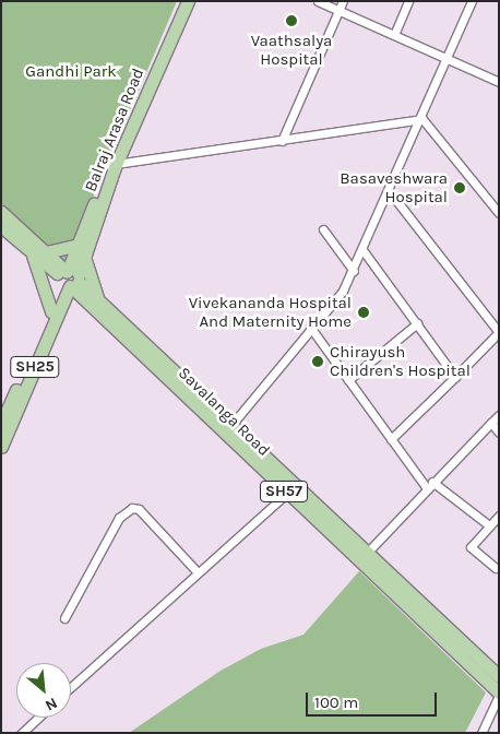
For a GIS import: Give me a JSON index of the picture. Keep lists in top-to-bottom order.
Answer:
{
  "streets": {
    "main road": [
      "Balraj Arasa Road",
      "SH25",
      "Savalanga Road",
      "SH57"
    ]
  },
  "crossings": [
    ["Balraj Arasa Road", "SH25"],
    ["Balraj Arasa Road", "Savalanga Road"],
    ["SH25", "Savalanga Road"]
  ],
  "parks": ["Gandhi Park"],
  "places": [
    "Vaathsalya Hospital",
    "Basaveshwara Hospital",
    "Vivekananda Hospital And Maternity Home",
    "Chirayush Children's Hospital"
  ],
  "scale_bar": "100 m",
  "north": "bottom right"
}
